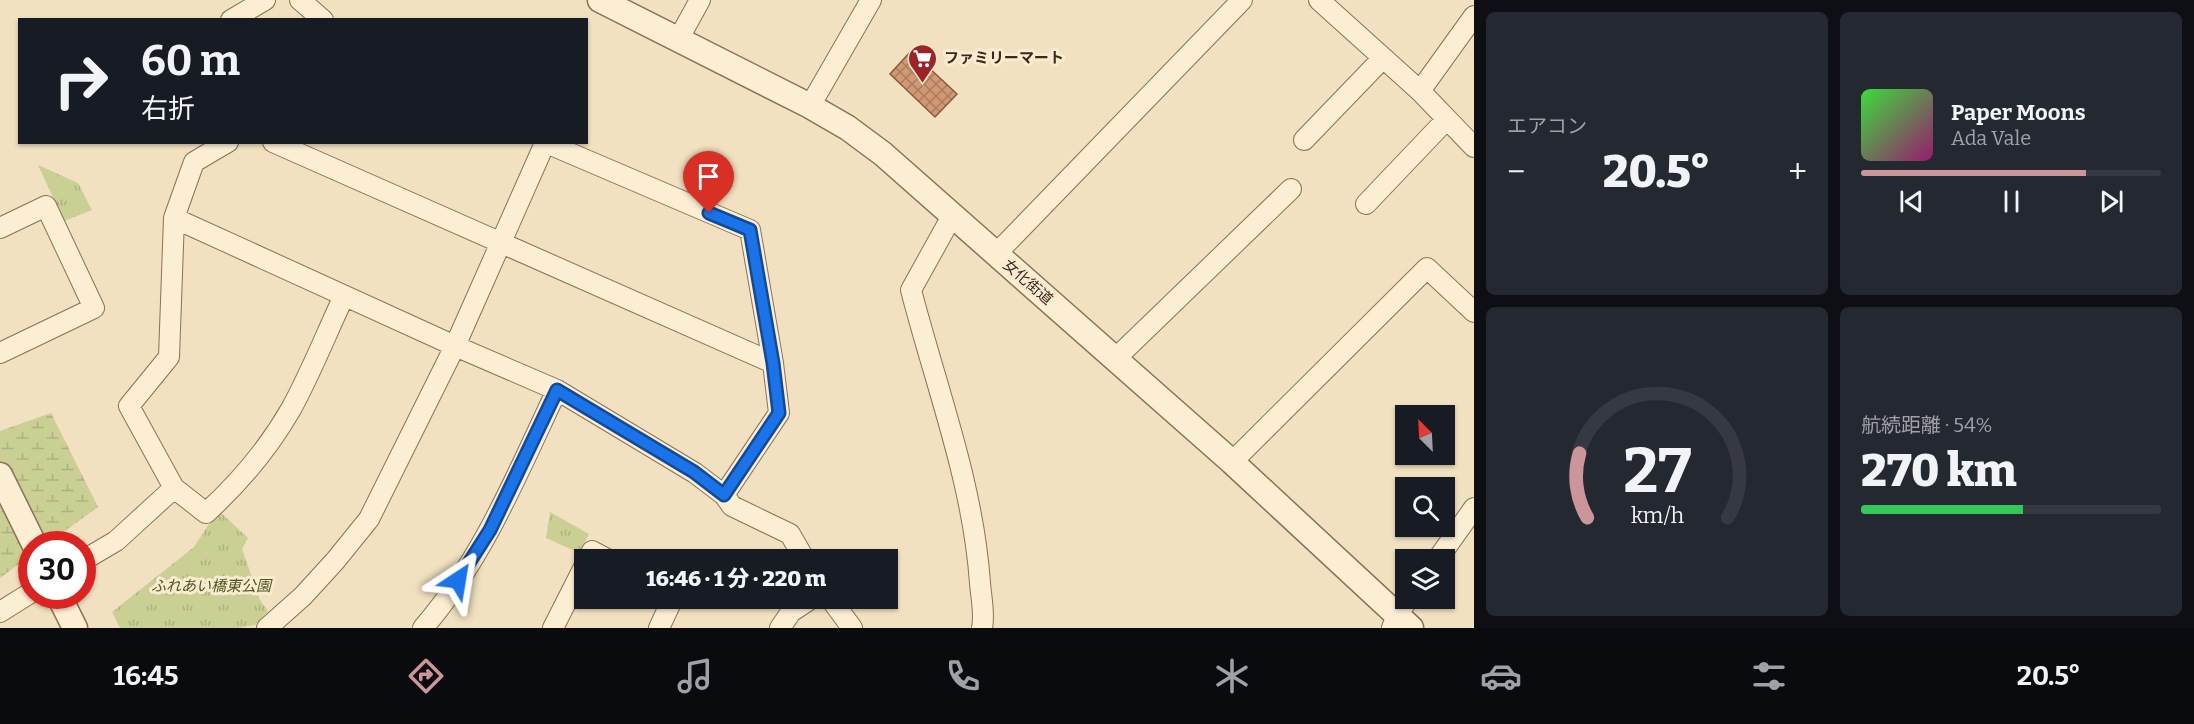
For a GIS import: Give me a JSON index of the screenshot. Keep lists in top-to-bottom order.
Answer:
{
  "streets": {
    "street": ["女化街道"]
  },
  "parks": ["ふれあい橋東公園"],
  "places": {
    "supermarket": ["ファミリーマート"]
  },
  "north": "top left",
  "page": {
    "tile": [
      "エアコン",
      ["航続距離 · 54%", "270 km"]
    ],
    "turn": ["60 m", "右折"],
    "song": ["Paper Moons", "Ada Vale"],
    "heat": ["−", "20.5°", "+"],
    "limit": "30",
    "trip": "16:46 · 1 分 · 220 m",
    "tabs": ["16:45", "20.5°"],
    "gauge": ["27", "km/h"]
  }
}
